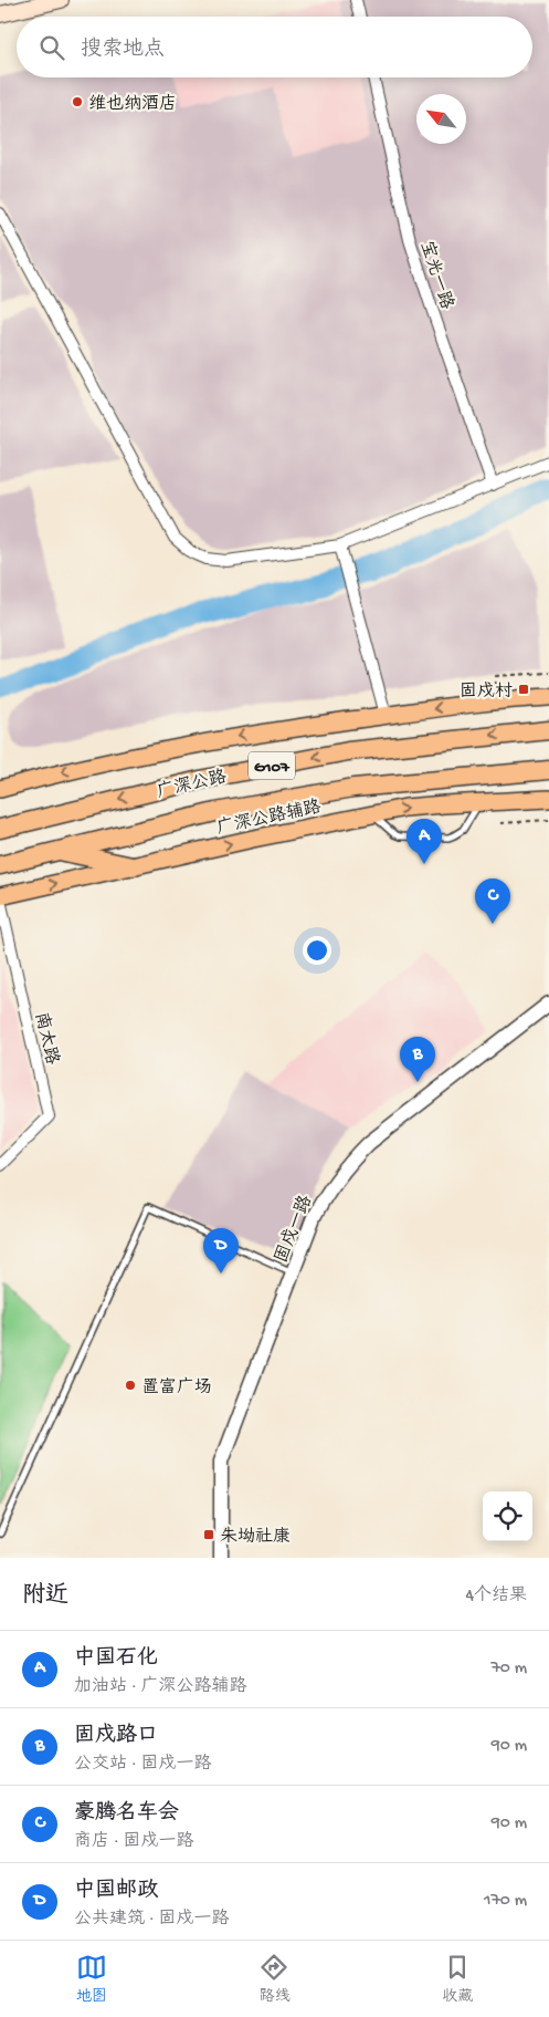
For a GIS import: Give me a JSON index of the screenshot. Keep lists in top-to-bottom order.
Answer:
{
  "streets": {
    "highway": ["G107", "广深公路"],
    "main road": ["广深公路辅路"],
    "street": ["宝光一路", "南太路", "固戍一路"]
  },
  "crossings": [
    ["广深公路辅路", "南太路"]
  ],
  "places": {
    "other": ["维也纳酒店", "置富广场"],
    "transit": ["固戍村", "朱坳社康"]
  },
  "north": "top left",
  "page": {
    "search": "搜索地点",
    "pins": [
      "A",
      "C",
      "B",
      "D"
    ],
    "heading": ["附近", "4个结果"],
    "list": [
      {
        "mark": "A",
        "name": "中国石化",
        "note": "加油站 · 广深公路辅路",
        "value": "70 m"
      },
      {
        "mark": "B",
        "name": "固戍路口",
        "note": "公交站 · 固戍一路",
        "value": "90 m"
      },
      {
        "mark": "C",
        "name": "豪腾名车会",
        "note": "商店 · 固戍一路",
        "value": "90 m"
      },
      {
        "mark": "D",
        "name": "中国邮政",
        "note": "公共建筑 · 固戍一路",
        "value": "170 m"
      }
    ],
    "nav": ["地图", "路线", "收藏"]
  }
}
